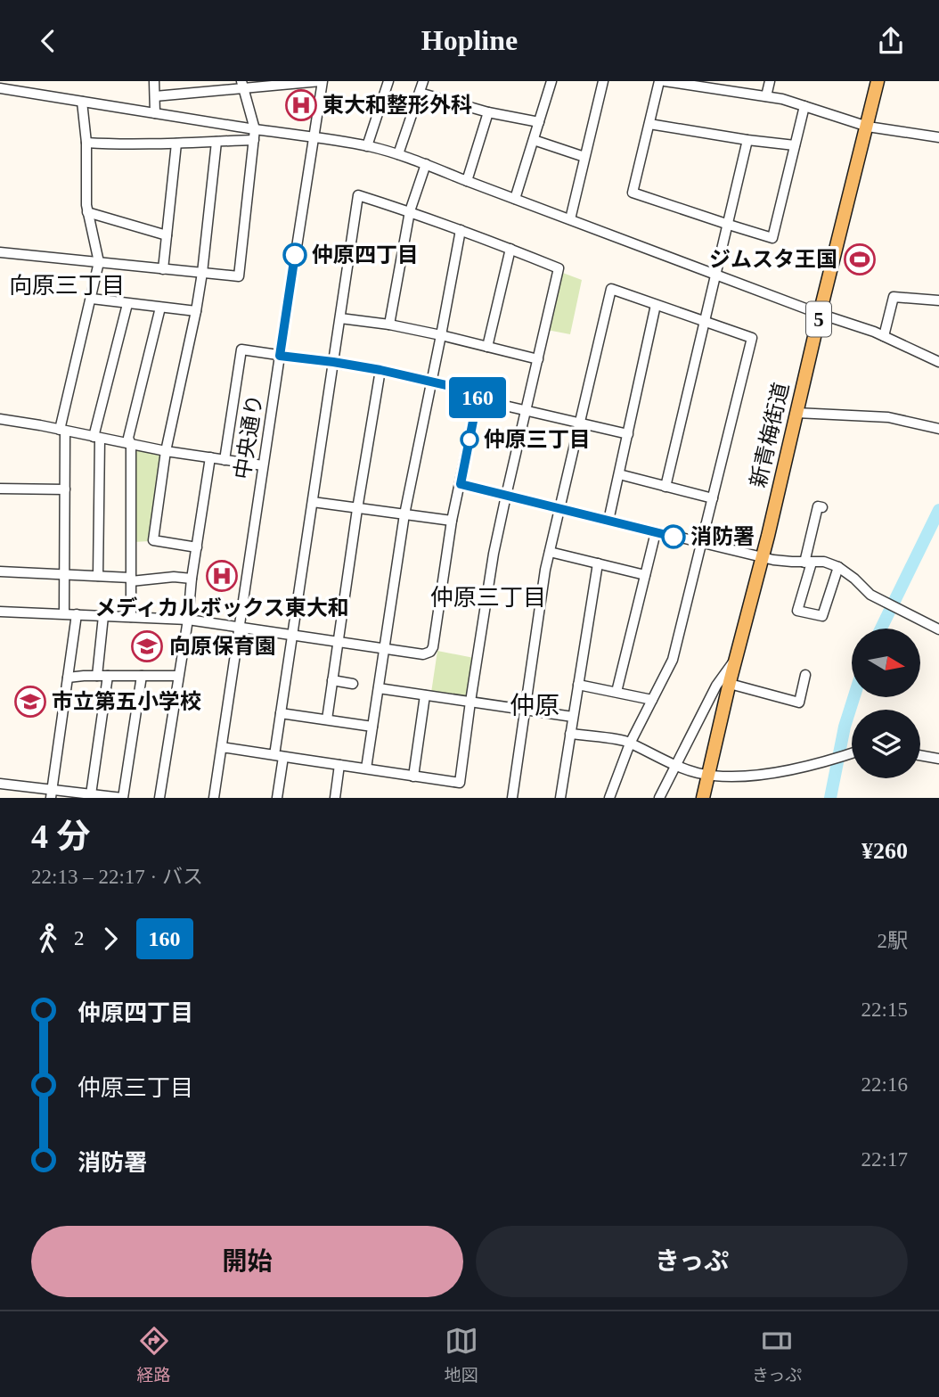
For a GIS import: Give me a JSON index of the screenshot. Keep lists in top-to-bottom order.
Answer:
{
  "streets": {
    "main road": ["5", "新青梅街道"],
    "street": ["中央通り"]
  },
  "districts": ["向原三丁目", "仲原三丁目", "仲原"],
  "places": {
    "hospital": ["東大和整形外科", "メディカルボックス東大和"],
    "other": ["仲原四丁目", "仲原三丁目", "消防署"],
    "sports": ["ジムスタ王国"],
    "school or university": ["向原保育園", "市立第五小学校"]
  },
  "lines": ["bus line 160"],
  "north": "right",
  "page": {
    "header": "Hopline",
    "on_map": "160",
    "heading": ["4 分", "22:13 – 22:17 · バス", "¥260"],
    "legs": ["2", "160", "2駅"],
    "list": [
      {
        "name": "仲原四丁目",
        "value": "22:15"
      },
      {
        "name": "仲原三丁目",
        "value": "22:16"
      },
      {
        "name": "消防署",
        "value": "22:17"
      }
    ],
    "buttons": ["開始", "きっぷ"],
    "tabs": ["経路", "地図", "きっぷ"]
  }
}
